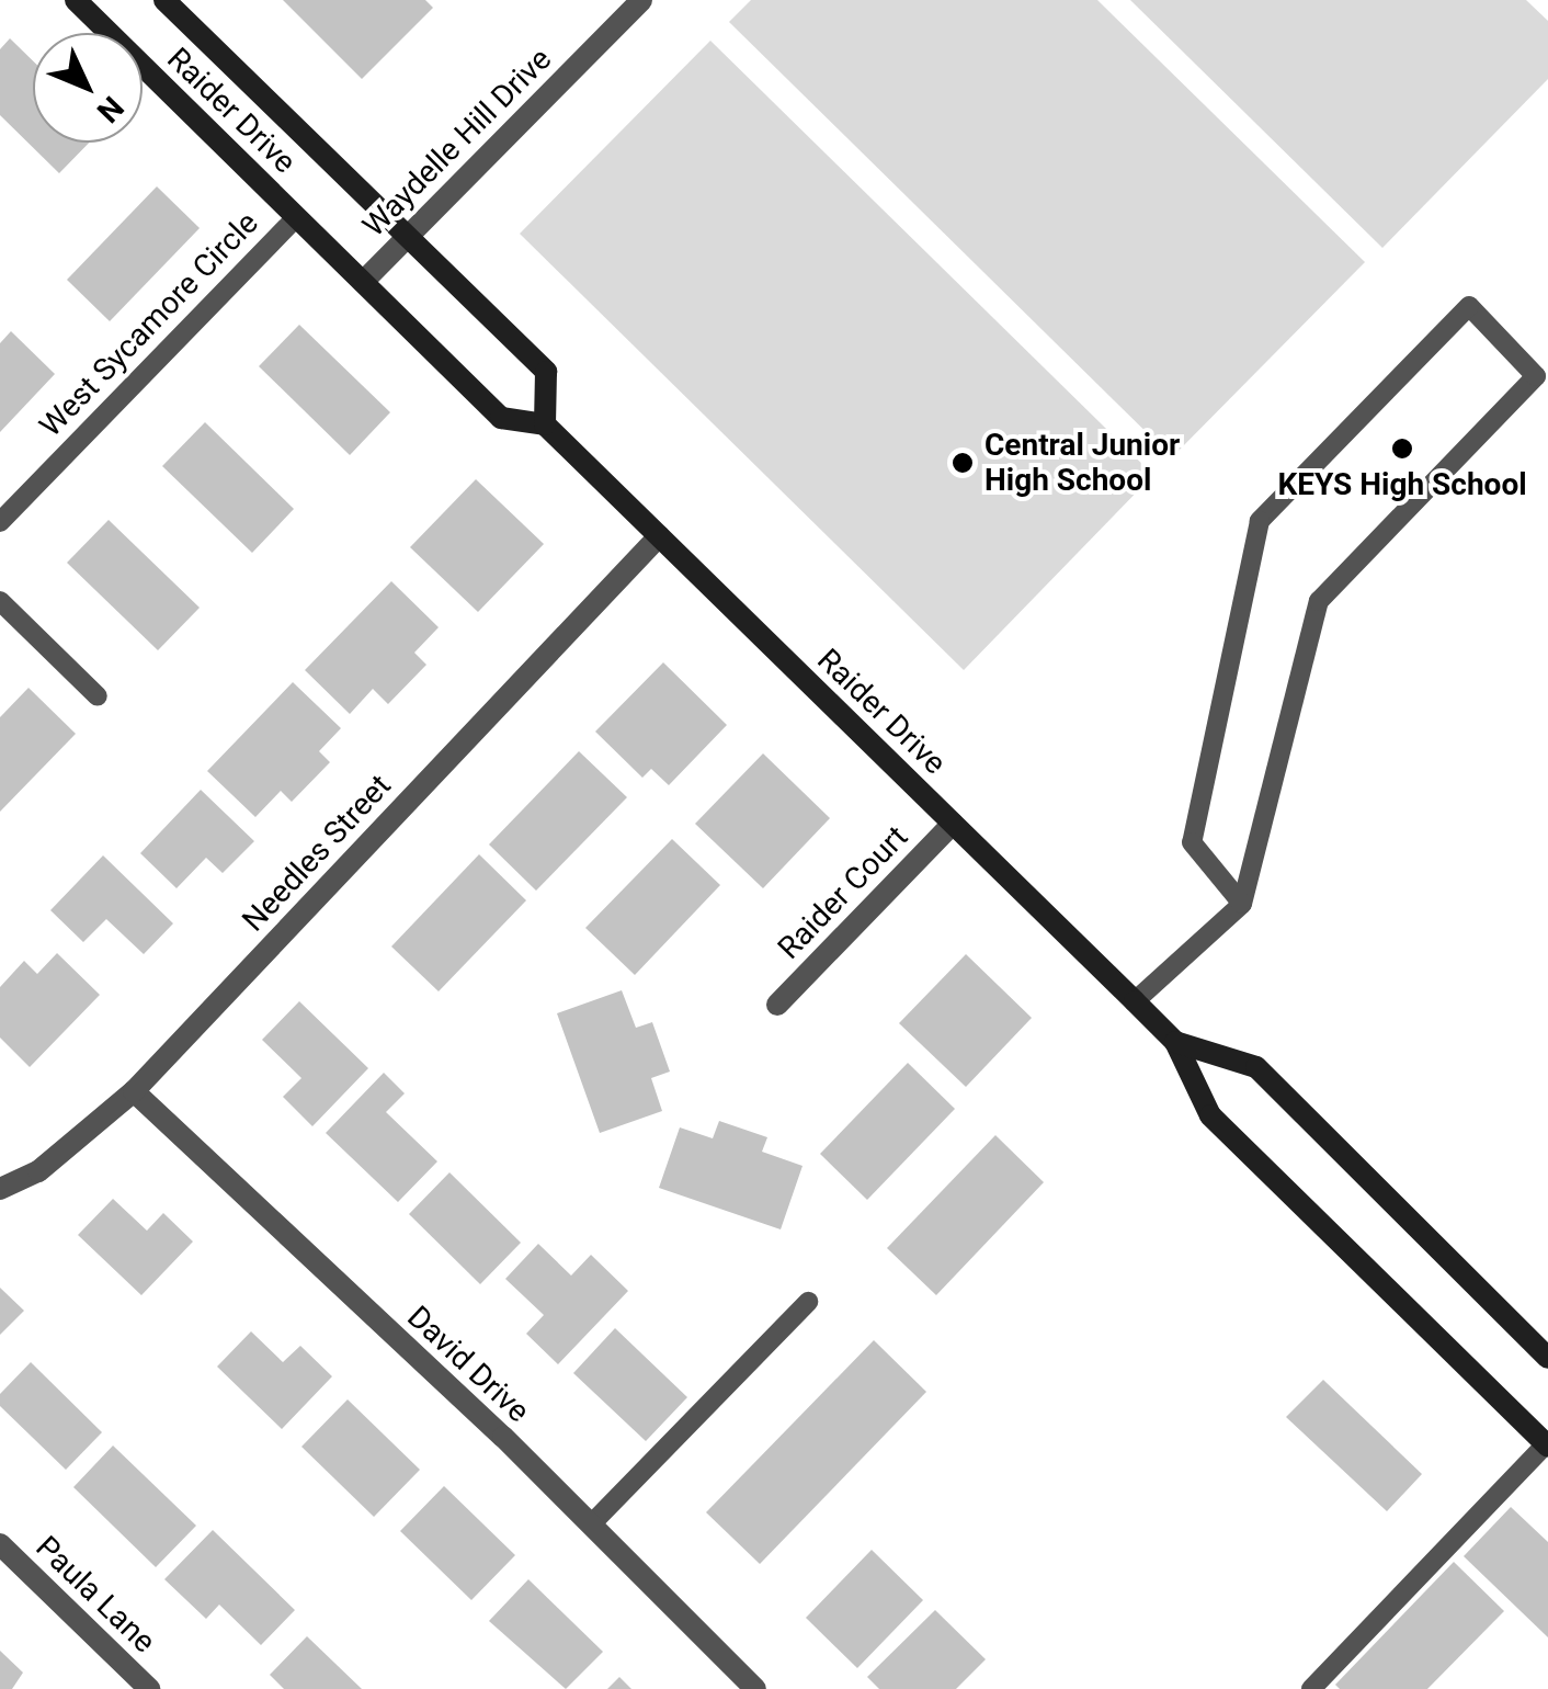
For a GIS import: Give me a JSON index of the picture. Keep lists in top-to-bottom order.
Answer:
{
  "streets": {
    "main road": ["Raider Drive"],
    "street": [
      "Waydelle Hill Drive",
      "Needles Street",
      "Raider Court",
      "David Drive",
      "Paula Lane"
    ],
    "lane": ["West Sycamore Circle"]
  },
  "crossings": [
    ["Raider Drive", "Waydelle Hill Drive"],
    ["Raider Drive", "West Sycamore Circle"],
    ["Raider Drive", "Needles Street"],
    ["Raider Drive", "Raider Court"],
    ["Needles Street", "David Drive"]
  ],
  "places": ["KEYS High School", "Central Junior High School"],
  "north": "bottom right"
}
